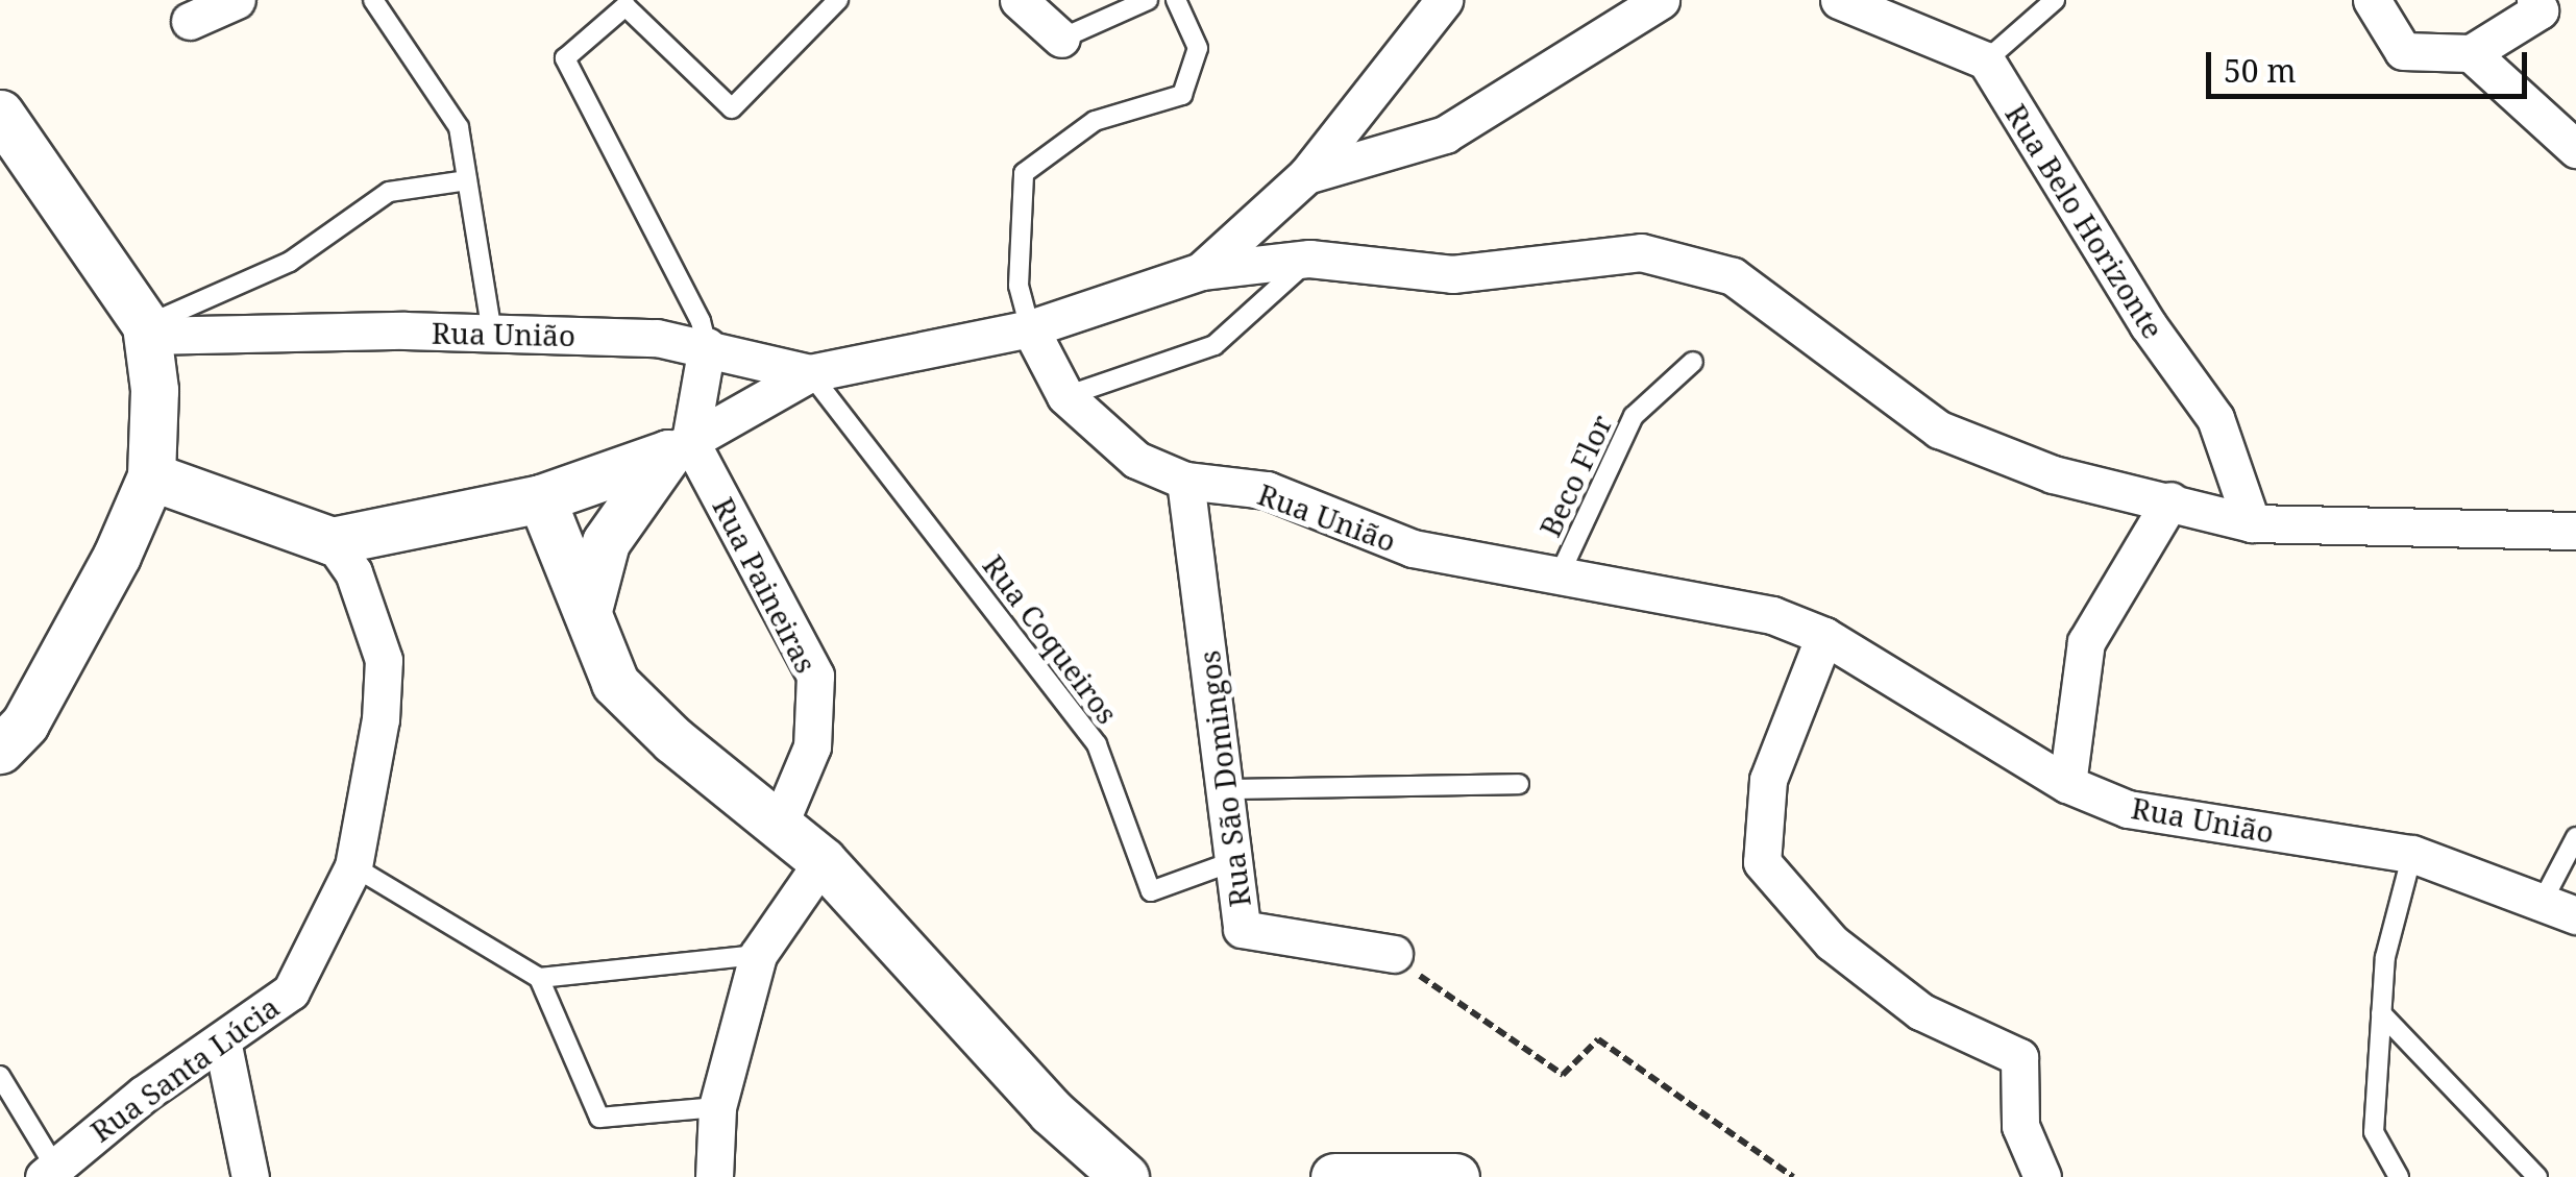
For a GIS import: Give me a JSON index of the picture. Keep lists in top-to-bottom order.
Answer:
{
  "streets": {
    "street": [
      "Rua Belo Horizonte",
      "Rua União",
      "Rua Paineiras",
      "Rua São Domingos",
      "Rua Santa Lúcia"
    ],
    "lane": ["Beco Flor", "Rua Coqueiros"]
  },
  "crossings": [
    ["Rua União", "Beco Flor"],
    ["Rua União", "Rua Coqueiros"],
    ["Rua União", "Rua São Domingos"],
    ["Rua Coqueiros", "Rua São Domingos"]
  ],
  "scale_bar": "50 m"
}
